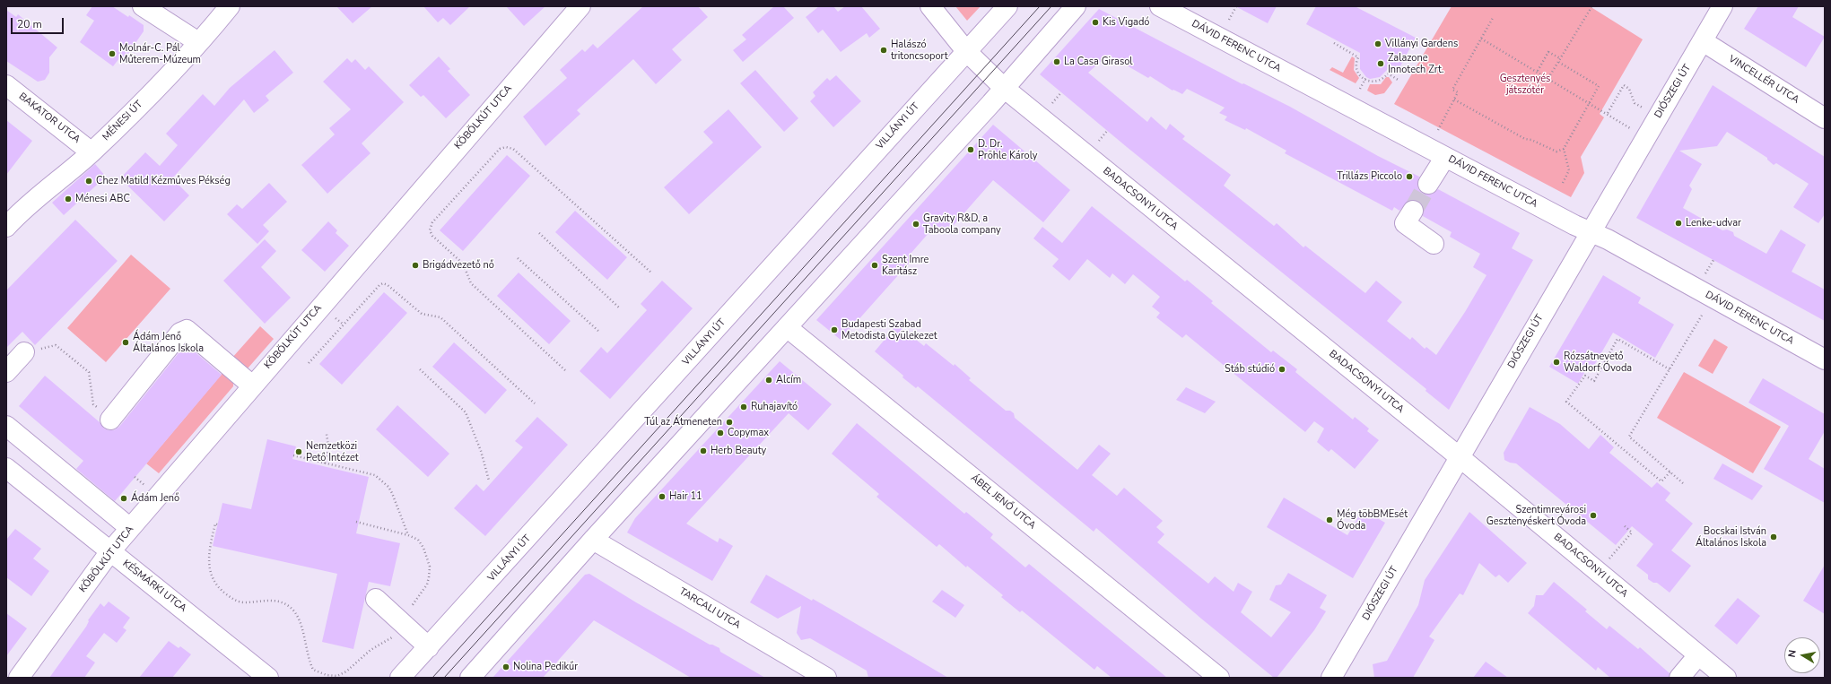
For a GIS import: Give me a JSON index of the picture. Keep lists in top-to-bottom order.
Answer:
{
  "streets": {
    "street": [
      "DÁVID FERENC UTCA",
      "VINCELLÉR UTCA",
      "DIÓSZEGI ÚT",
      "KÖBÖLKÚT UTCA",
      "BAKATOR UTCA",
      "MÉNESI ÚT",
      "VILLÁNYI ÚT",
      "BADACSONYI UTCA",
      "ÁBEL JENŐ UTCA",
      "KÉSMÁRKI UTCA",
      "TARCALI UTCA"
    ]
  },
  "crossings": [
    ["DÁVID FERENC UTCA", "DIÓSZEGI ÚT"],
    ["VINCELLÉR UTCA", "DIÓSZEGI ÚT"],
    ["DIÓSZEGI ÚT", "BADACSONYI UTCA"],
    ["KÖBÖLKÚT UTCA", "KÉSMÁRKI UTCA"],
    ["BAKATOR UTCA", "MÉNESI ÚT"],
    ["VILLÁNYI ÚT", "BADACSONYI UTCA"]
  ],
  "parks": ["Gesztenyés játszótér"],
  "places": [
    "Kis Vigadó",
    "Villányi Gardens",
    "Halászó tritoncsoport",
    "Molnár-C. Pál Műterem-Múzeum",
    "La Casa Girasol",
    "Zalazone Innotech Zrt.",
    "D. Dr. Pröhle Károly",
    "Trillázs Piccolo",
    "Chez Matild Kézműves Pékség",
    "Ménesi ABC",
    "Lenke-udvar",
    "Gravity R&D, a Taboola company",
    "Brigádvezető nő",
    "Szent Imre Karitász",
    "Budapesti Szabad Metodista Gyülekezet",
    "Ádám Jenő Általános Iskola",
    "Rózsátnevető Waldorf Óvoda",
    "Stáb stúdió",
    "Alcím",
    "Ruhajavító",
    "Túl az Átmeneten",
    "Copymax",
    "Herb Beauty",
    "Nemzetközi Pető Intézet",
    "Hair 11",
    "Ádám Jenő",
    "Szentimrevárosi Gesztenyéskert Óvoda",
    "Még töbBMEsét Óvoda",
    "Bocskai István Általános Iskola",
    "Nolina Pedikűr"
  ],
  "scale_bar": "20 m",
  "north": "left"
}
